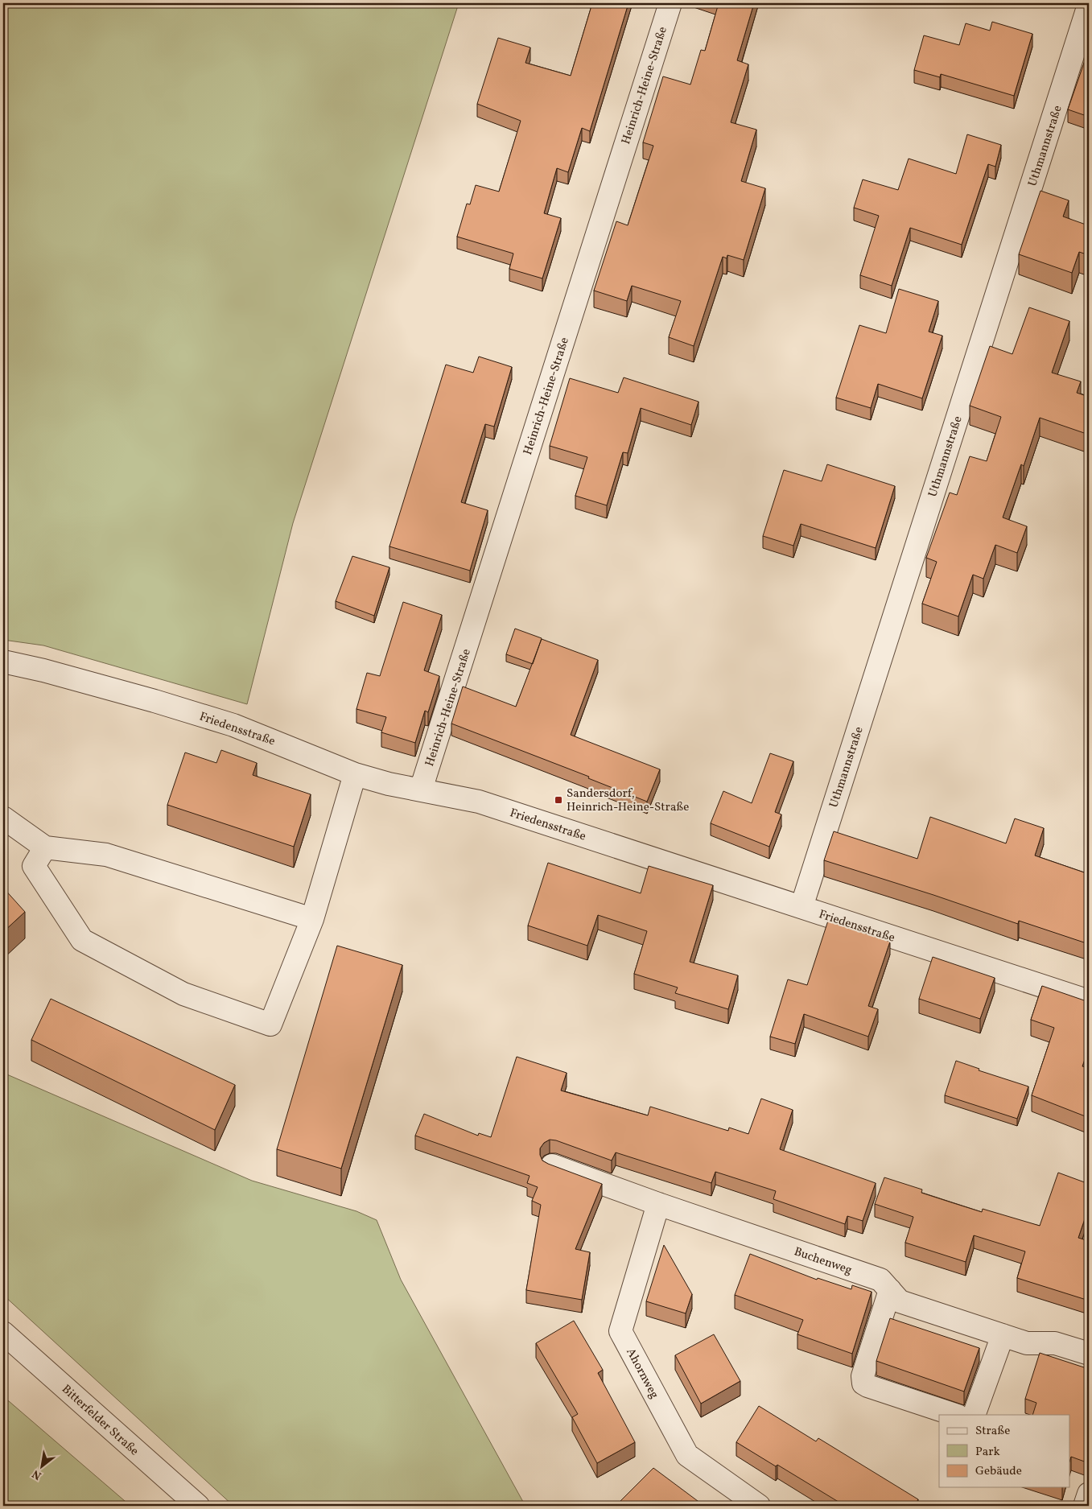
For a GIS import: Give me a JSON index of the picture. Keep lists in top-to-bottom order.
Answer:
{
  "streets": {
    "street": [
      "Heinrich-Heine-Straße",
      "Uthmannstraße",
      "Friedensstraße",
      "Buchenweg",
      "Ahornweg",
      "Bitterfelder Straße"
    ]
  },
  "crossings": [
    ["Heinrich-Heine-Straße", "Friedensstraße"],
    ["Uthmannstraße", "Friedensstraße"],
    ["Buchenweg", "Ahornweg"]
  ],
  "places": {
    "transit": ["Sandersdorf, Heinrich-Heine-Straße"]
  },
  "legend": ["Straße", "Park", "Gebäude"],
  "north": "bottom left"
}
